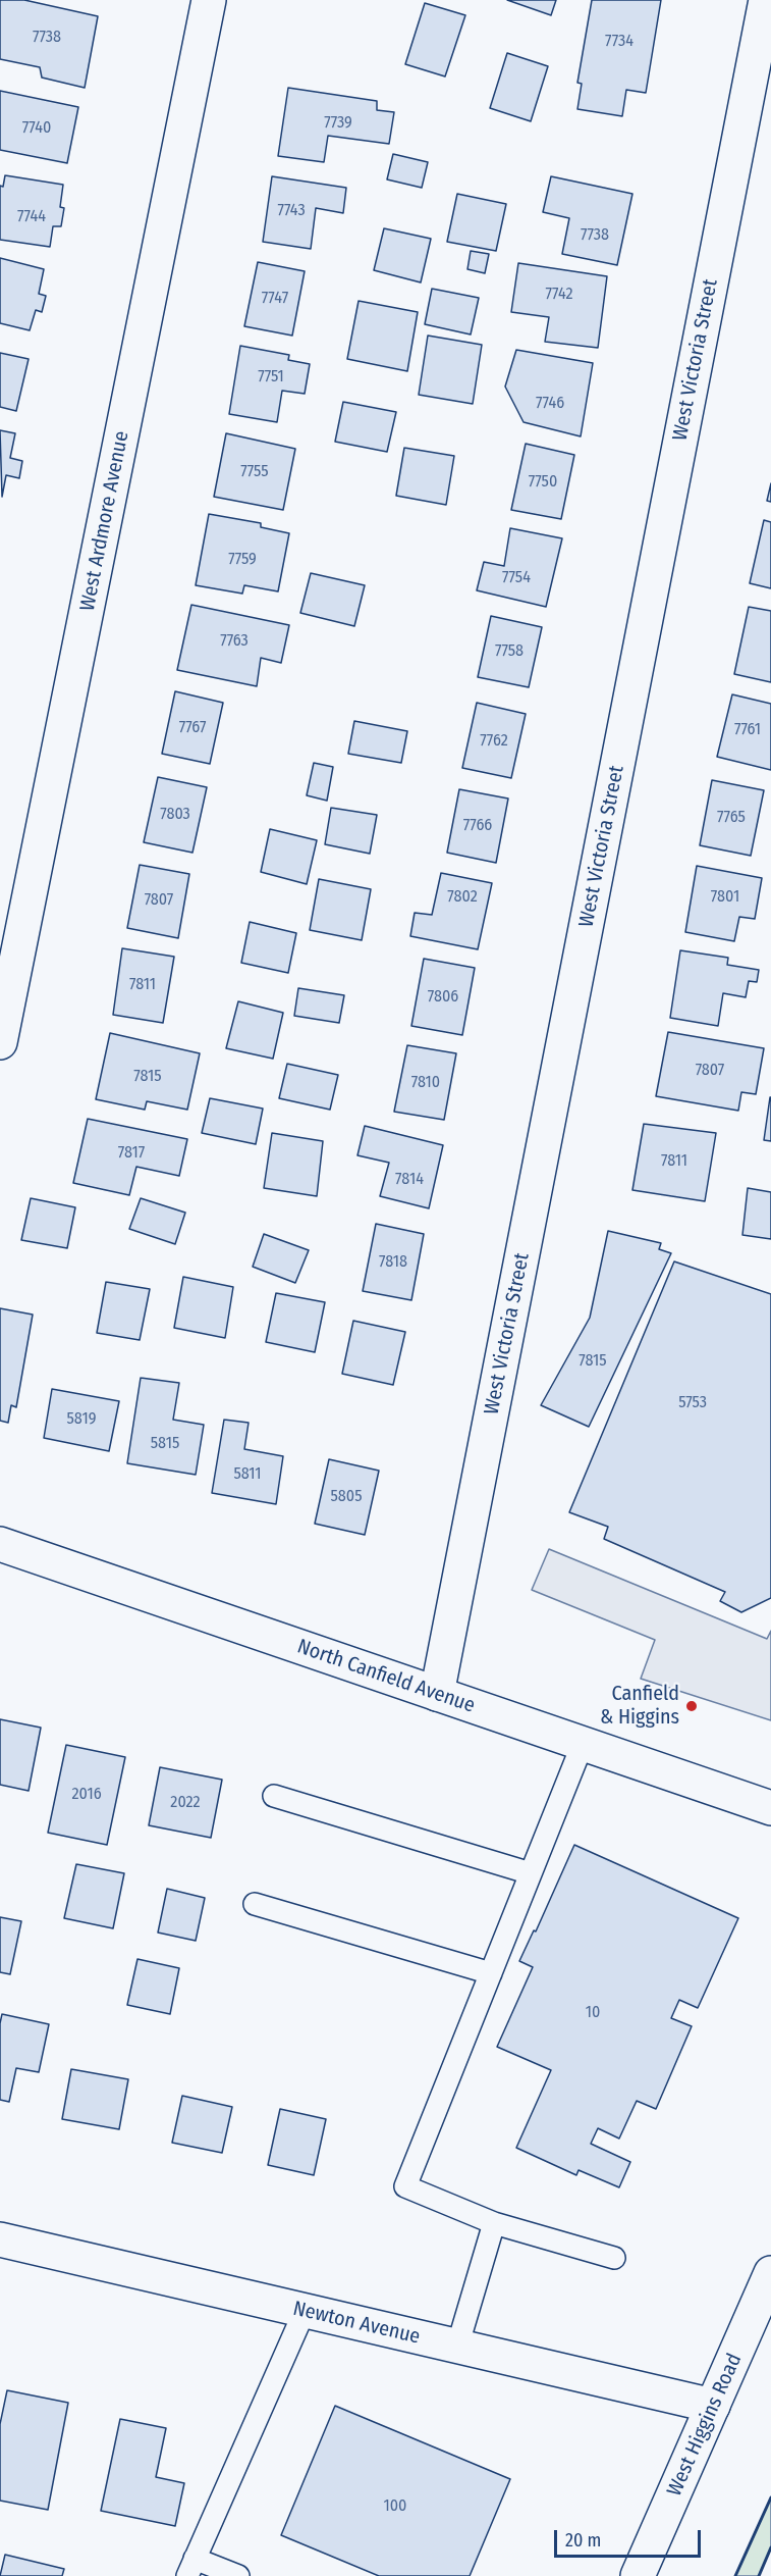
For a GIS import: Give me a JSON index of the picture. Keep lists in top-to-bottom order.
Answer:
{
  "streets": {
    "street": [
      "West Victoria Street",
      "West Ardmore Avenue",
      "North Canfield Avenue",
      "Newton Avenue",
      "West Higgins Road"
    ]
  },
  "crossings": [
    ["West Victoria Street", "North Canfield Avenue"],
    ["Newton Avenue", "West Higgins Road"]
  ],
  "places": ["Canfield & Higgins"],
  "house_numbers": [
    "7738",
    "7734",
    "7739",
    "7740",
    "7743",
    "7744",
    "7738",
    "7742",
    "7747",
    "7751",
    "7746",
    "7755",
    "7750",
    "7759",
    "7754",
    "7763",
    "7758",
    "7767",
    "7761",
    "7762",
    "7803",
    "7765",
    "7766",
    "7802",
    "7801",
    "7807",
    "7811",
    "7806",
    "7807",
    "7815",
    "7810",
    "7817",
    "7811",
    "7814",
    "7818",
    "7815",
    "5753",
    "5819",
    "5815",
    "5811",
    "5805",
    "2016",
    "2022",
    "10",
    "100"
  ],
  "scale_bar": "20 m"
}
